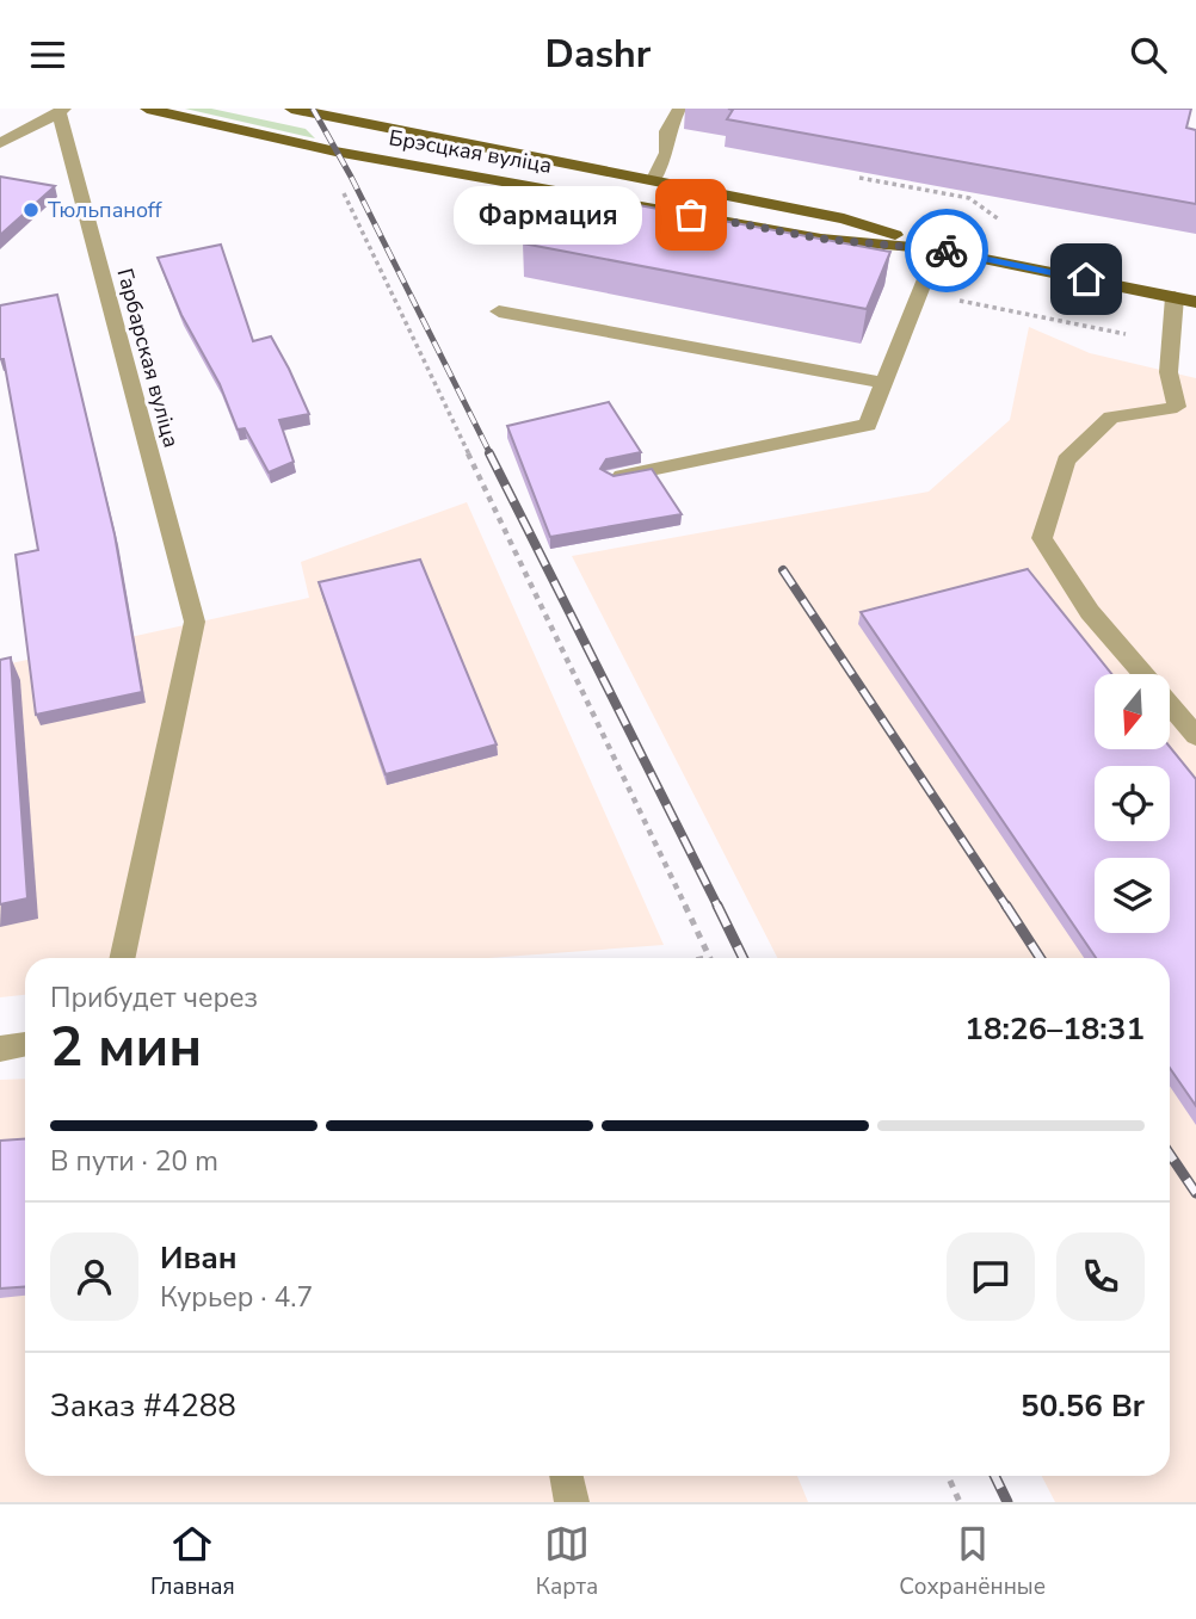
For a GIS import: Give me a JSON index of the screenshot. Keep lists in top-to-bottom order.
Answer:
{
  "streets": {
    "main road": ["Брэсцкая вуліца"],
    "street": ["Гарбарская вуліца"]
  },
  "places": ["Тюльпанoff", "Фармация"],
  "north": "bottom",
  "page": {
    "header": "Dashr",
    "bubble": "Фармация",
    "heading": ["2 мин", "Прибудет через", "18:26–18:31"],
    "panel": [
      "Иван",
      "Курьер · 4.7",
      "Заказ #4288",
      "50.56 Br"
    ],
    "bar": "В пути · 20 m",
    "tabs": ["Главная", "Карта", "Сохранённые"]
  }
}
